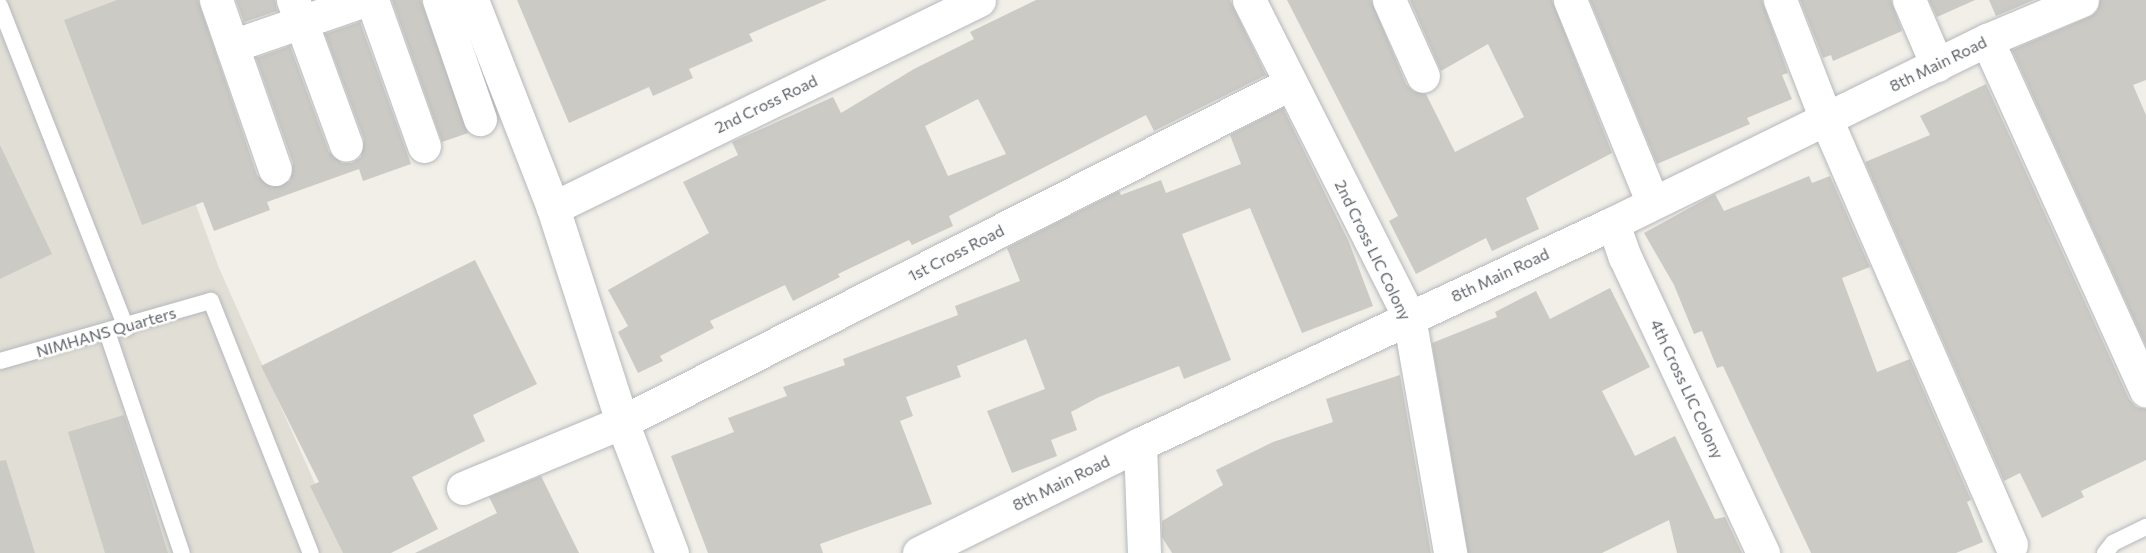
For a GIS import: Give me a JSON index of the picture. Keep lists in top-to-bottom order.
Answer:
{
  "streets": {
    "street": [
      "8th Main Road",
      "2nd Cross Road",
      "2nd Cross LIC Colony",
      "1st Cross Road",
      "4th Cross LIC Colony"
    ],
    "lane": ["NIMHANS Quarters"]
  },
  "crossings": [
    ["8th Main Road", "2nd Cross LIC Colony"],
    ["8th Main Road", "4th Cross LIC Colony"],
    ["2nd Cross LIC Colony", "1st Cross Road"]
  ]
}
